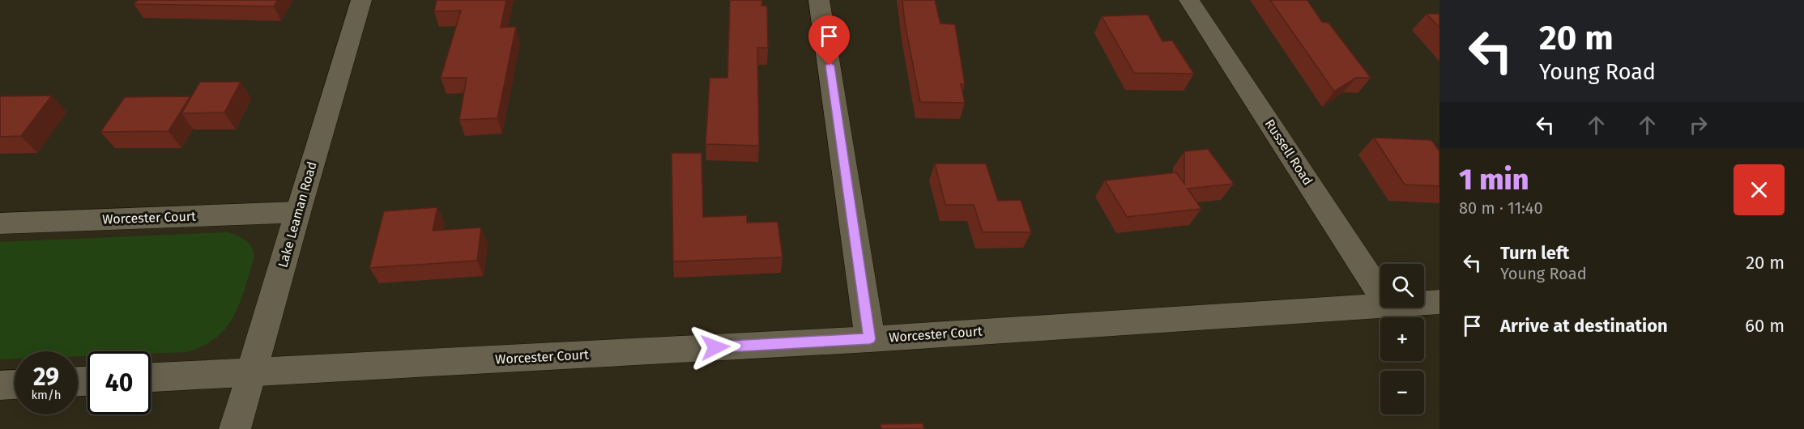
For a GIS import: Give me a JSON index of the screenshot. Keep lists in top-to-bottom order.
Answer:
{
  "streets": {
    "street": ["Russell Road", "Lake Leaman Road", "Worcester Court"]
  },
  "crossings": [
    ["Lake Leaman Road", "Worcester Court"]
  ],
  "page": {
    "turn": ["20 m", "Young Road"],
    "heading": ["1 min", "80 m · 11:40"],
    "list": [
      {
        "name": "Turn left",
        "note": "Young Road",
        "value": "20 m"
      },
      {
        "name": "Arrive at destination",
        "value": "60 m"
      }
    ],
    "map_buttons": ["+", "−"],
    "speed": "29 km/h",
    "limit": "40"
  }
}
